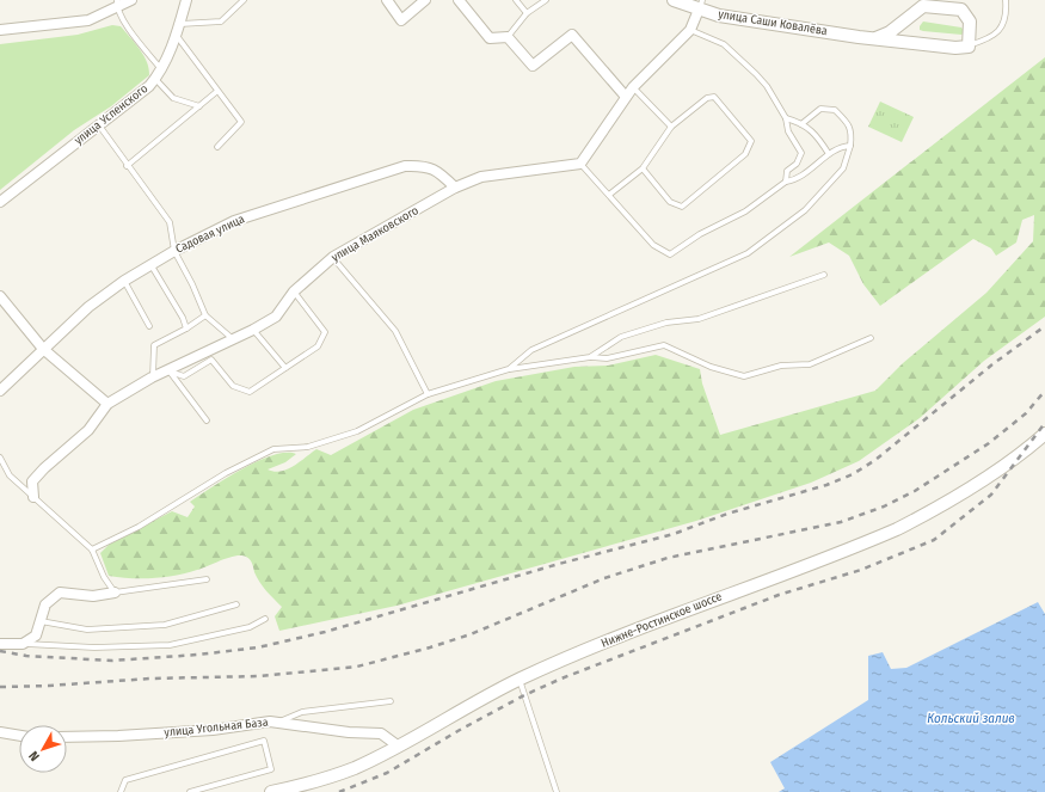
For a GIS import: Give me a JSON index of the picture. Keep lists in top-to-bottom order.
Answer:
{
  "streets": {
    "street": [
      "улица Саши Ковалёва",
      "улица Успенского",
      "Садовая улица",
      "улица Маяковского",
      "Нижне-Ростинское шоссе",
      "улица Угольная База"
    ]
  },
  "crossings": [
    ["Садовая улица", "улица Маяковского"],
    ["Нижне-Ростинское шоссе", "улица Угольная База"]
  ],
  "water": ["Кольский залив"],
  "north": "bottom left"
}
